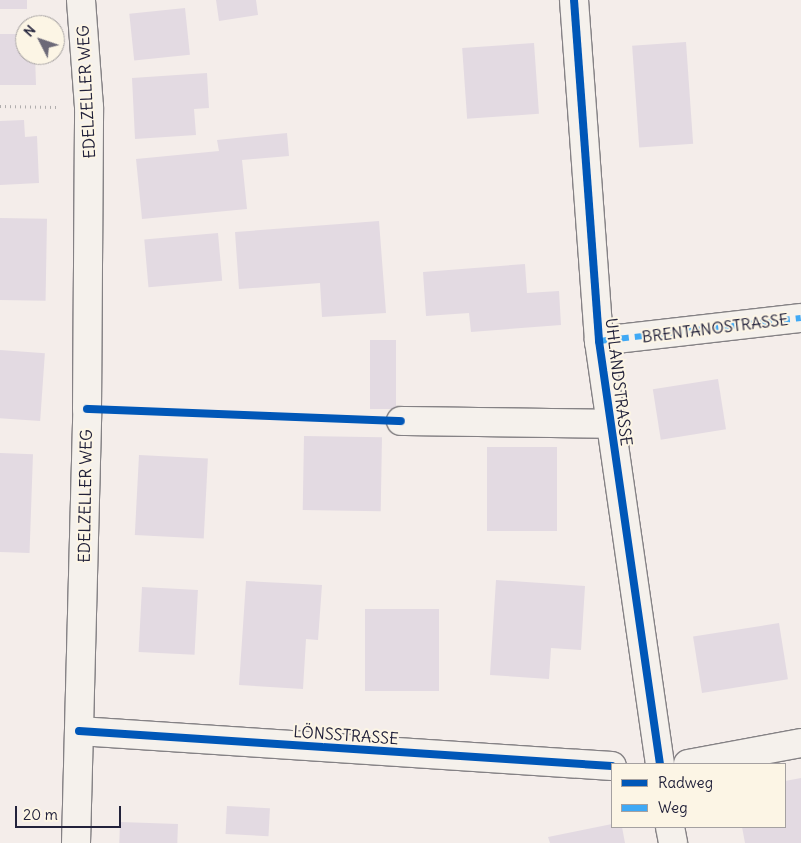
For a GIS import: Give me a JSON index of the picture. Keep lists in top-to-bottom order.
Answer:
{
  "streets": {
    "street": [
      "EDELZELLER WEG",
      "BRENTANOSTRASSE",
      "UHLANDSTRASSE",
      "LÖNSSTRASSE"
    ]
  },
  "crossings": [
    ["EDELZELLER WEG", "LÖNSSTRASSE"],
    ["BRENTANOSTRASSE", "UHLANDSTRASSE"]
  ],
  "legend": ["Radweg", "Weg"],
  "scale_bar": "20 m",
  "north": "top left"
}
